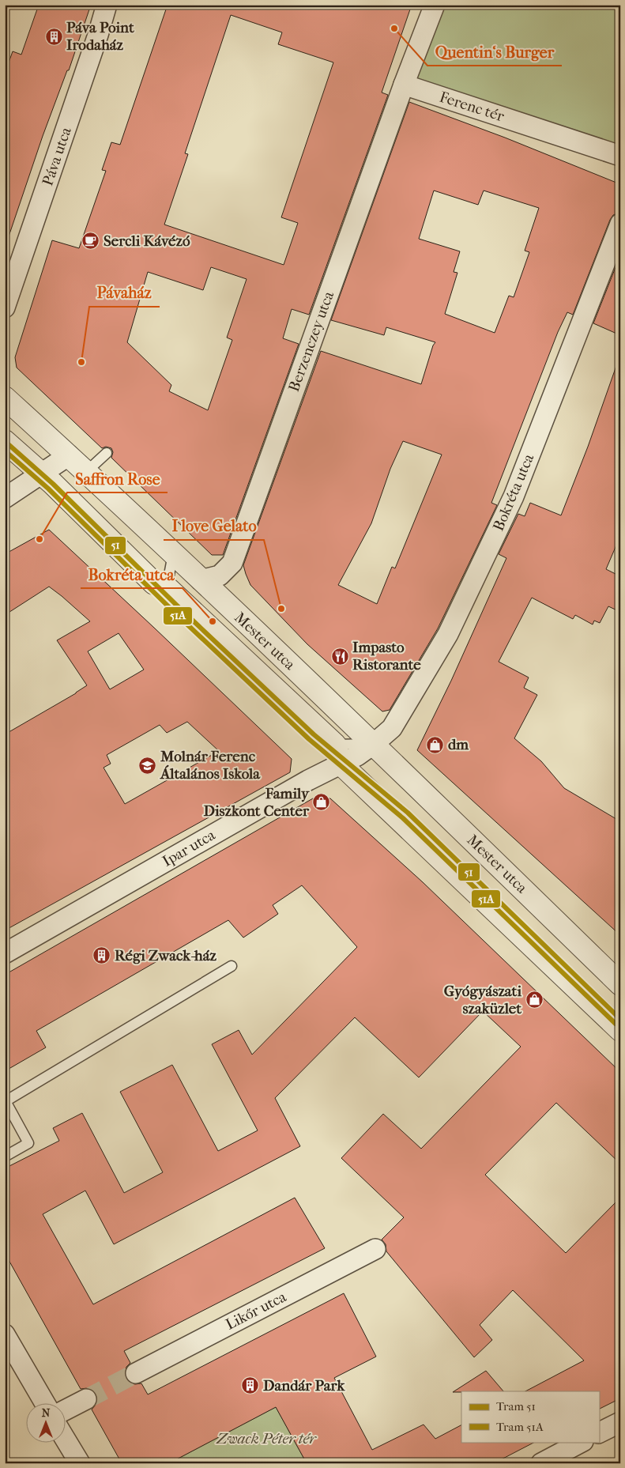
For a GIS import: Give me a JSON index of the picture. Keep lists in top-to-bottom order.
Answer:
{
  "streets": {
    "street": [
      "Ferenc tér",
      "Páva utca",
      "Berzenczey utca",
      "Bokréta utca",
      "Mester utca",
      "Ipar utca",
      "Likőr utca"
    ]
  },
  "crossings": [
    ["Ferenc tér", "Berzenczey utca"],
    ["Berzenczey utca", "Mester utca"],
    ["Bokréta utca", "Mester utca"],
    ["Bokréta utca", "Ipar utca"],
    ["Mester utca", "Ipar utca"]
  ],
  "parks": ["Zwack Péter tér"],
  "places": {
    "other": [
      "Quentin‘s Burger",
      "Pávaház",
      "Saffron Rose",
      "I love Gelato",
      "Bokréta utca"
    ],
    "building": ["Páva Point Irodaház", "Régi Zwack-ház", "Dandár Park"],
    "cafe": ["Sercli Kávézó"],
    "restaurant": ["Impasto Ristorante"],
    "shop": ["dm", "Family Diszkont Center", "Gyógyászati szaküzlet"],
    "school or university": ["Molnár Ferenc Általános Iskola"]
  },
  "lines": ["tram line 51", "tram line 51A"],
  "legend": ["Tram 51", "Tram 51A"],
  "north": "top"
}
